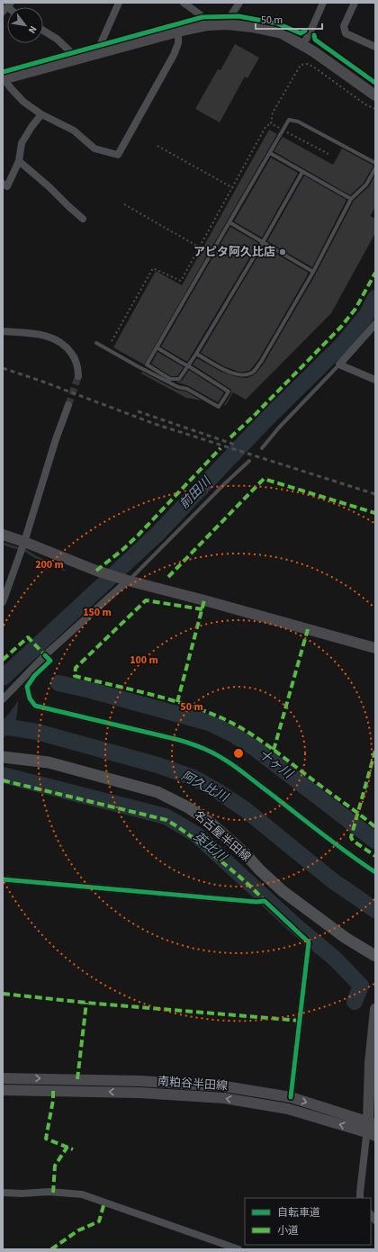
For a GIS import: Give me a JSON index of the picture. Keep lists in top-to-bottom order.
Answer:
{
  "streets": {
    "main road": ["名古屋半田線", "南粕谷半田線"]
  },
  "water": [
    "前田川",
    "十ヶ川",
    "阿久比川",
    "英比川"
  ],
  "places": ["アピタ阿久比店"],
  "legend": ["自転車道", "小道"],
  "scale_bar": "50 m",
  "north": "bottom right",
  "rings": [
    "200 m",
    "150 m",
    "100 m",
    "50 m"
  ]
}
